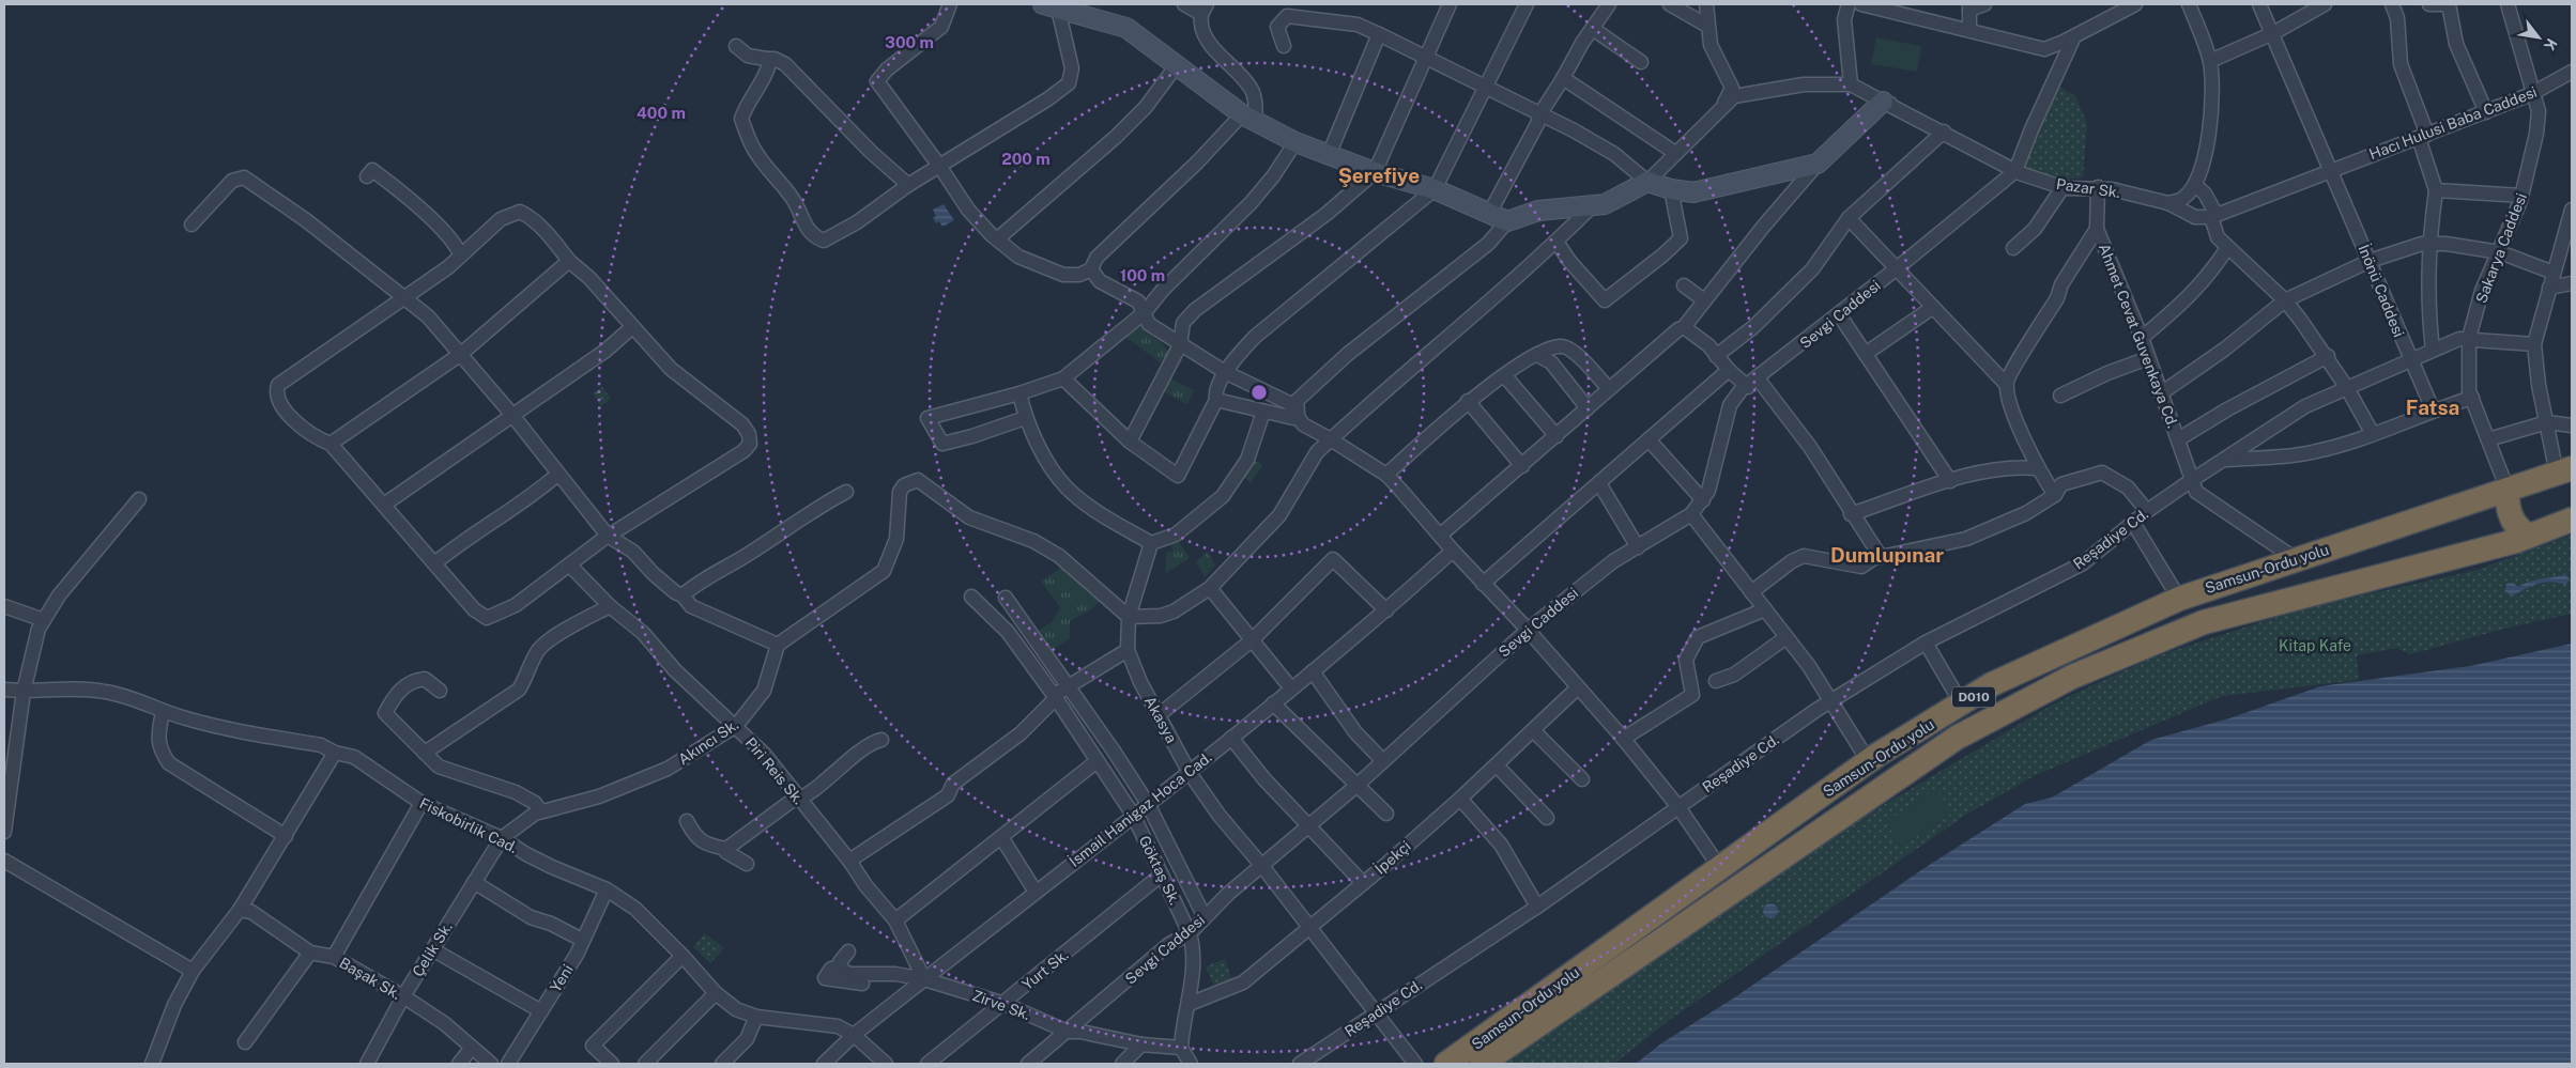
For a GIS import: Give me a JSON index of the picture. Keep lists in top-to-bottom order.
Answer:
{
  "streets": {
    "highway": ["Samsun-Ordu yolu", "D010"],
    "street": [
      "Hacı Hulusi Baba Caddesi",
      "Pazar Sk.",
      "Sakarya Caddesi",
      "İnönü Caddesi",
      "Sevgi Caddesi",
      "Ahmet Cevat Guvenkaya Cd.",
      "Reşadiye Cd.",
      "Akasya",
      "Akıncı Sk.",
      "Piri Reis Sk.",
      "İsmail Hanigaz Hoca Cad.",
      "Fiskobirlik Cad.",
      "İpekçi",
      "Göktaş Sk.",
      "Çelik Sk.",
      "Yurt Sk.",
      "Başak Sk.",
      "Yeni",
      "Zirve Sk."
    ]
  },
  "crossings": [
    ["Hacı Hulusi Baba Caddesi", "Sakarya Caddesi"],
    ["Hacı Hulusi Baba Caddesi", "İnönü Caddesi"],
    ["Pazar Sk.", "Sevgi Caddesi"],
    ["Pazar Sk.", "Ahmet Cevat Guvenkaya Cd."],
    ["Sakarya Caddesi", "Reşadiye Cd."],
    ["Sakarya Caddesi", "Samsun-Ordu yolu"],
    ["İnönü Caddesi", "Reşadiye Cd."],
    ["Sevgi Caddesi", "Akasya"],
    ["Sevgi Caddesi", "Göktaş Sk."],
    ["Sevgi Caddesi", "Zirve Sk."],
    ["Ahmet Cevat Guvenkaya Cd.", "Reşadiye Cd."],
    ["Ahmet Cevat Guvenkaya Cd.", "Samsun-Ordu yolu"],
    ["Reşadiye Cd.", "Akasya"],
    ["Akasya", "İsmail Hanigaz Hoca Cad."],
    ["Akasya", "İpekçi"],
    ["Akıncı Sk.", "Piri Reis Sk."],
    ["Akıncı Sk.", "Fiskobirlik Cad."],
    ["Akıncı Sk.", "Çelik Sk."],
    ["Piri Reis Sk.", "İsmail Hanigaz Hoca Cad."],
    ["Piri Reis Sk.", "Zirve Sk."],
    ["İsmail Hanigaz Hoca Cad.", "Fiskobirlik Cad."],
    ["İsmail Hanigaz Hoca Cad.", "Göktaş Sk."],
    ["İsmail Hanigaz Hoca Cad.", "Zirve Sk."],
    ["Fiskobirlik Cad.", "Çelik Sk."],
    ["Fiskobirlik Cad.", "Yeni"],
    ["İpekçi", "Göktaş Sk."],
    ["Göktaş Sk.", "Yurt Sk."],
    ["Göktaş Sk.", "Zirve Sk."],
    ["Çelik Sk.", "Başak Sk."],
    ["Yurt Sk.", "Zirve Sk."]
  ],
  "districts": ["Şerefiye", "Fatsa", "Dumlupınar"],
  "parks": ["Kitap Kafe"],
  "north": "bottom right",
  "rings": [
    "300 m",
    "400 m",
    "200 m",
    "100 m"
  ]
}
